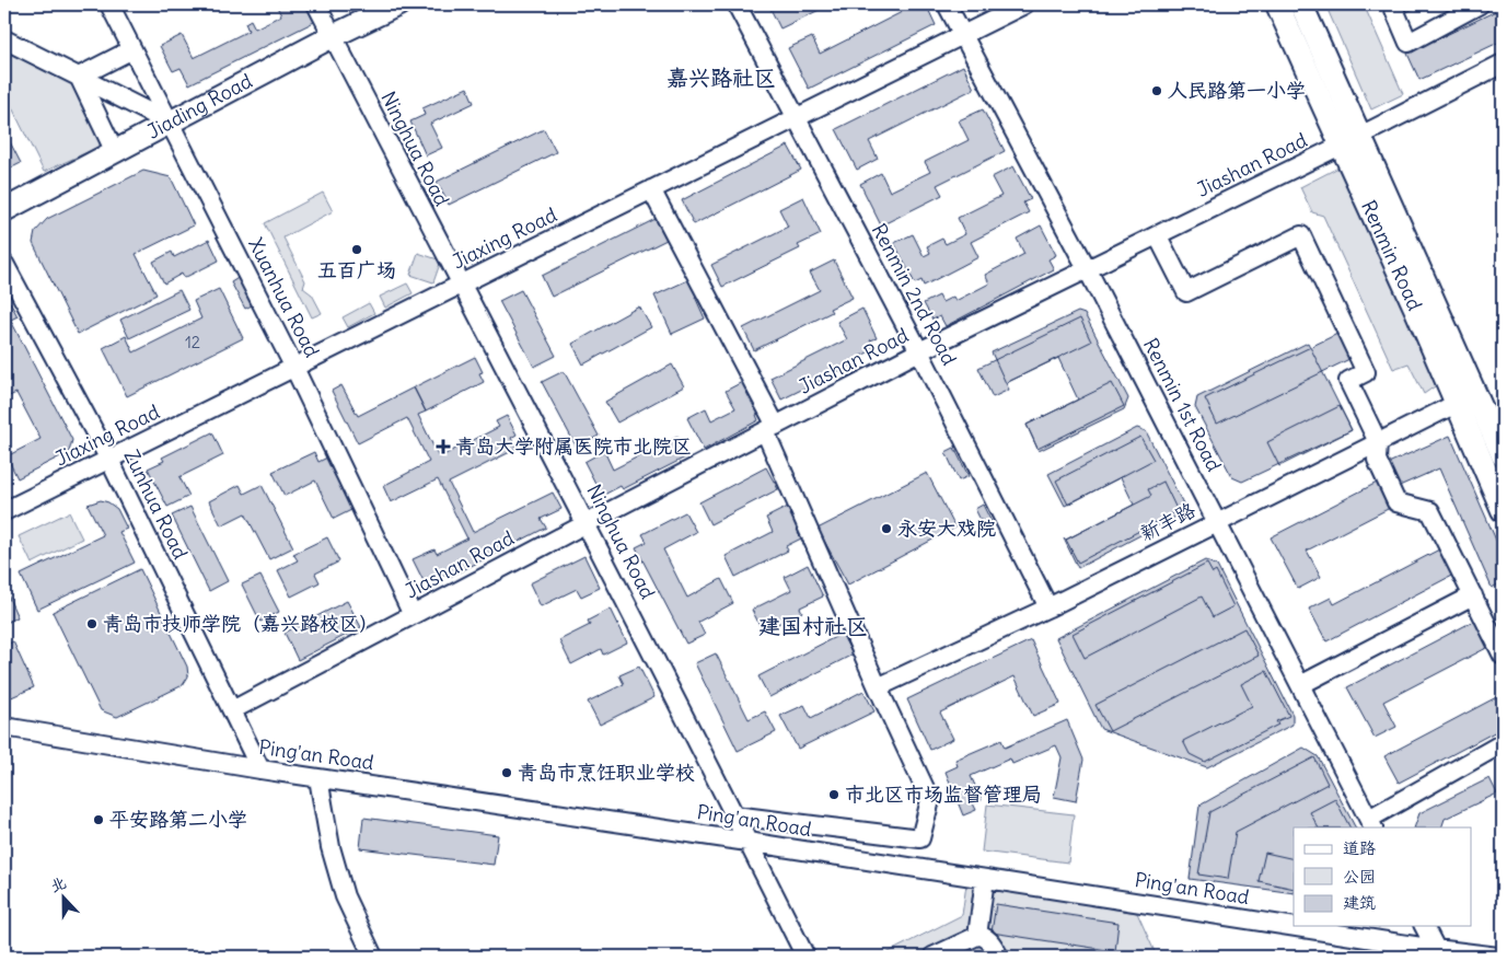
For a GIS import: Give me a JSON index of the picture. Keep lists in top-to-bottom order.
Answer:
{
  "streets": {
    "main road": ["Jiading Road", "Renmin Road"],
    "street": [
      "Ninghua Road",
      "Jiashan Road",
      "Jiaxing Road",
      "Renmin 2nd Road",
      "Xuanhua Road",
      "Renmin 1st Road",
      "Zunhua Road",
      "新丰路",
      "Ping'an Road"
    ]
  },
  "crossings": [
    ["Jiading Road", "Ninghua Road"],
    ["Jiading Road", "Xuanhua Road"],
    ["Ninghua Road", "Jiashan Road"],
    ["Ninghua Road", "Jiaxing Road"],
    ["Ninghua Road", "Ping'an Road"],
    ["Jiashan Road", "Renmin Road"],
    ["Jiashan Road", "Renmin 2nd Road"],
    ["Jiashan Road", "Xuanhua Road"],
    ["Jiashan Road", "Renmin 1st Road"],
    ["Jiashan Road", "Zunhua Road"],
    ["Jiaxing Road", "Renmin 2nd Road"],
    ["Jiaxing Road", "Xuanhua Road"],
    ["Jiaxing Road", "Renmin 1st Road"],
    ["Jiaxing Road", "Zunhua Road"],
    ["Renmin Road", "新丰路"],
    ["Renmin 2nd Road", "新丰路"],
    ["Renmin 1st Road", "新丰路"],
    ["Zunhua Road", "Ping'an Road"]
  ],
  "districts": ["嘉兴路社区", "建国村社区"],
  "places": {
    "other": [
      "人民路第一小学",
      "五百广场",
      "永安大戏院",
      "青岛市技师学院（嘉兴路校区）",
      "青岛市烹饪职业学校",
      "市北区市场监督管理局",
      "平安路第二小学"
    ],
    "health": ["青岛大学附属医院市北院区"]
  },
  "house_numbers": ["12"],
  "legend": ["道路", "公园", "建筑"],
  "north": "top"
}
